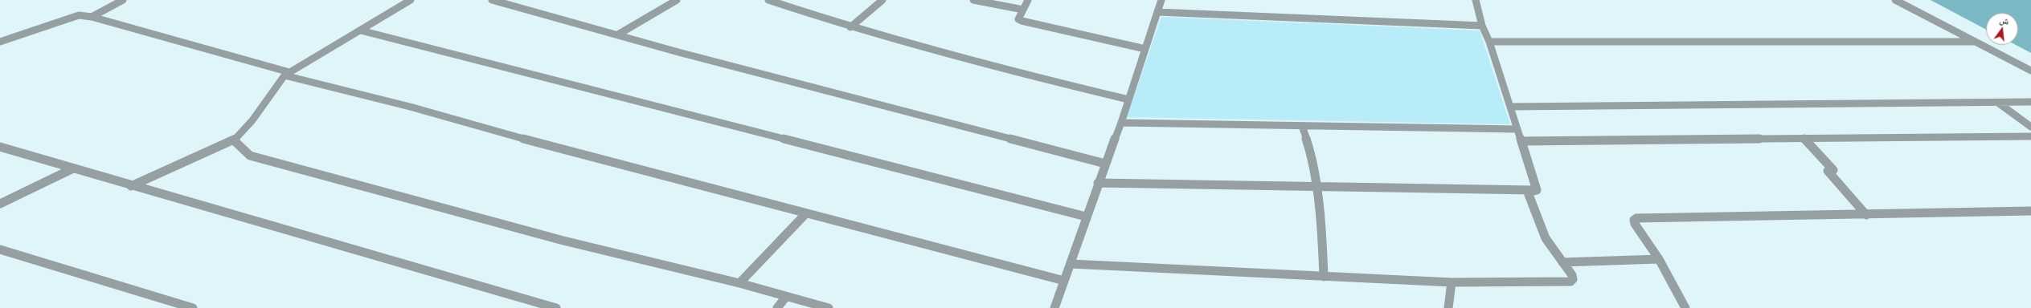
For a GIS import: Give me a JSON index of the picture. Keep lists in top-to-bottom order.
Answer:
{
  "north": "top"
}
